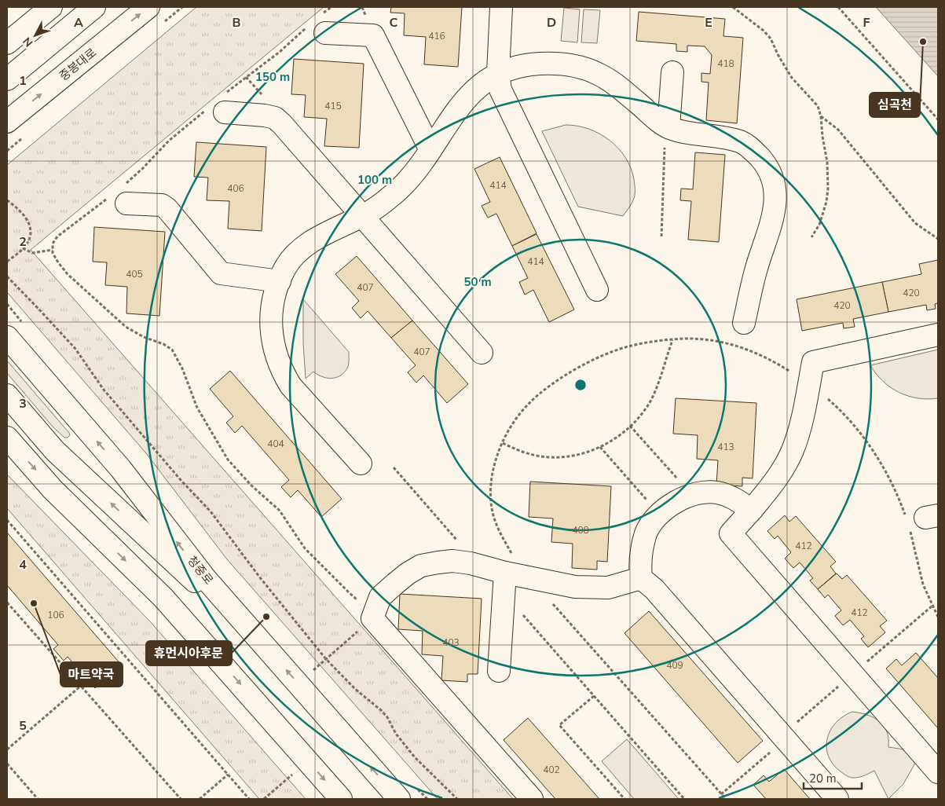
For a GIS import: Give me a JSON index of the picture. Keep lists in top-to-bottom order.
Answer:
{
  "streets": {
    "street": ["중봉대로", "청중로"]
  },
  "places": ["심곡천", "마트약국", "휴먼시아후문"],
  "house_numbers": [
    "416",
    "418",
    "415",
    "414",
    "406",
    "414",
    "405",
    "407",
    "420",
    "420",
    "407",
    "404",
    "413",
    "408",
    "412",
    "412",
    "106",
    "403",
    "409",
    "402"
  ],
  "scale_bar": "20 m",
  "north": "bottom left",
  "grid": {
    "columns": [
      "A",
      "B",
      "C",
      "D",
      "E",
      "F"
    ],
    "rows": [
      "1",
      "2",
      "3",
      "4",
      "5"
    ]
  },
  "rings": ["150 m", "100 m", "50 m"]
}
